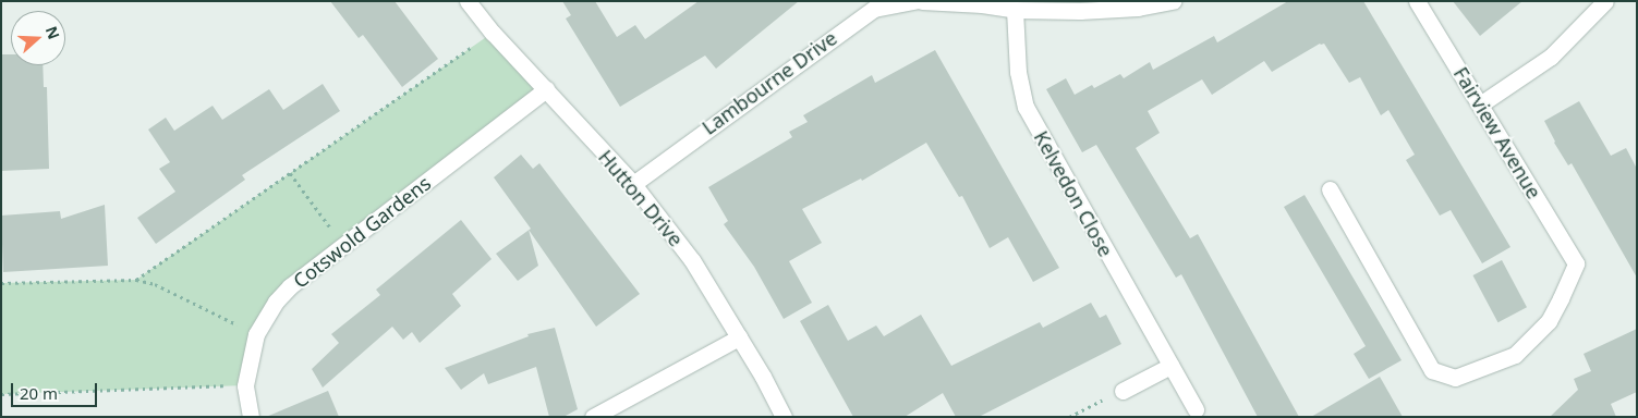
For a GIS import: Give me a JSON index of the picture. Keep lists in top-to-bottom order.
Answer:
{
  "streets": {
    "street": [
      "Lambourne Drive",
      "Fairview Avenue",
      "Kelvedon Close",
      "Hutton Drive",
      "Cotswold Gardens"
    ]
  },
  "crossings": [
    ["Lambourne Drive", "Hutton Drive"],
    ["Hutton Drive", "Cotswold Gardens"]
  ],
  "scale_bar": "20 m",
  "north": "right"
}
